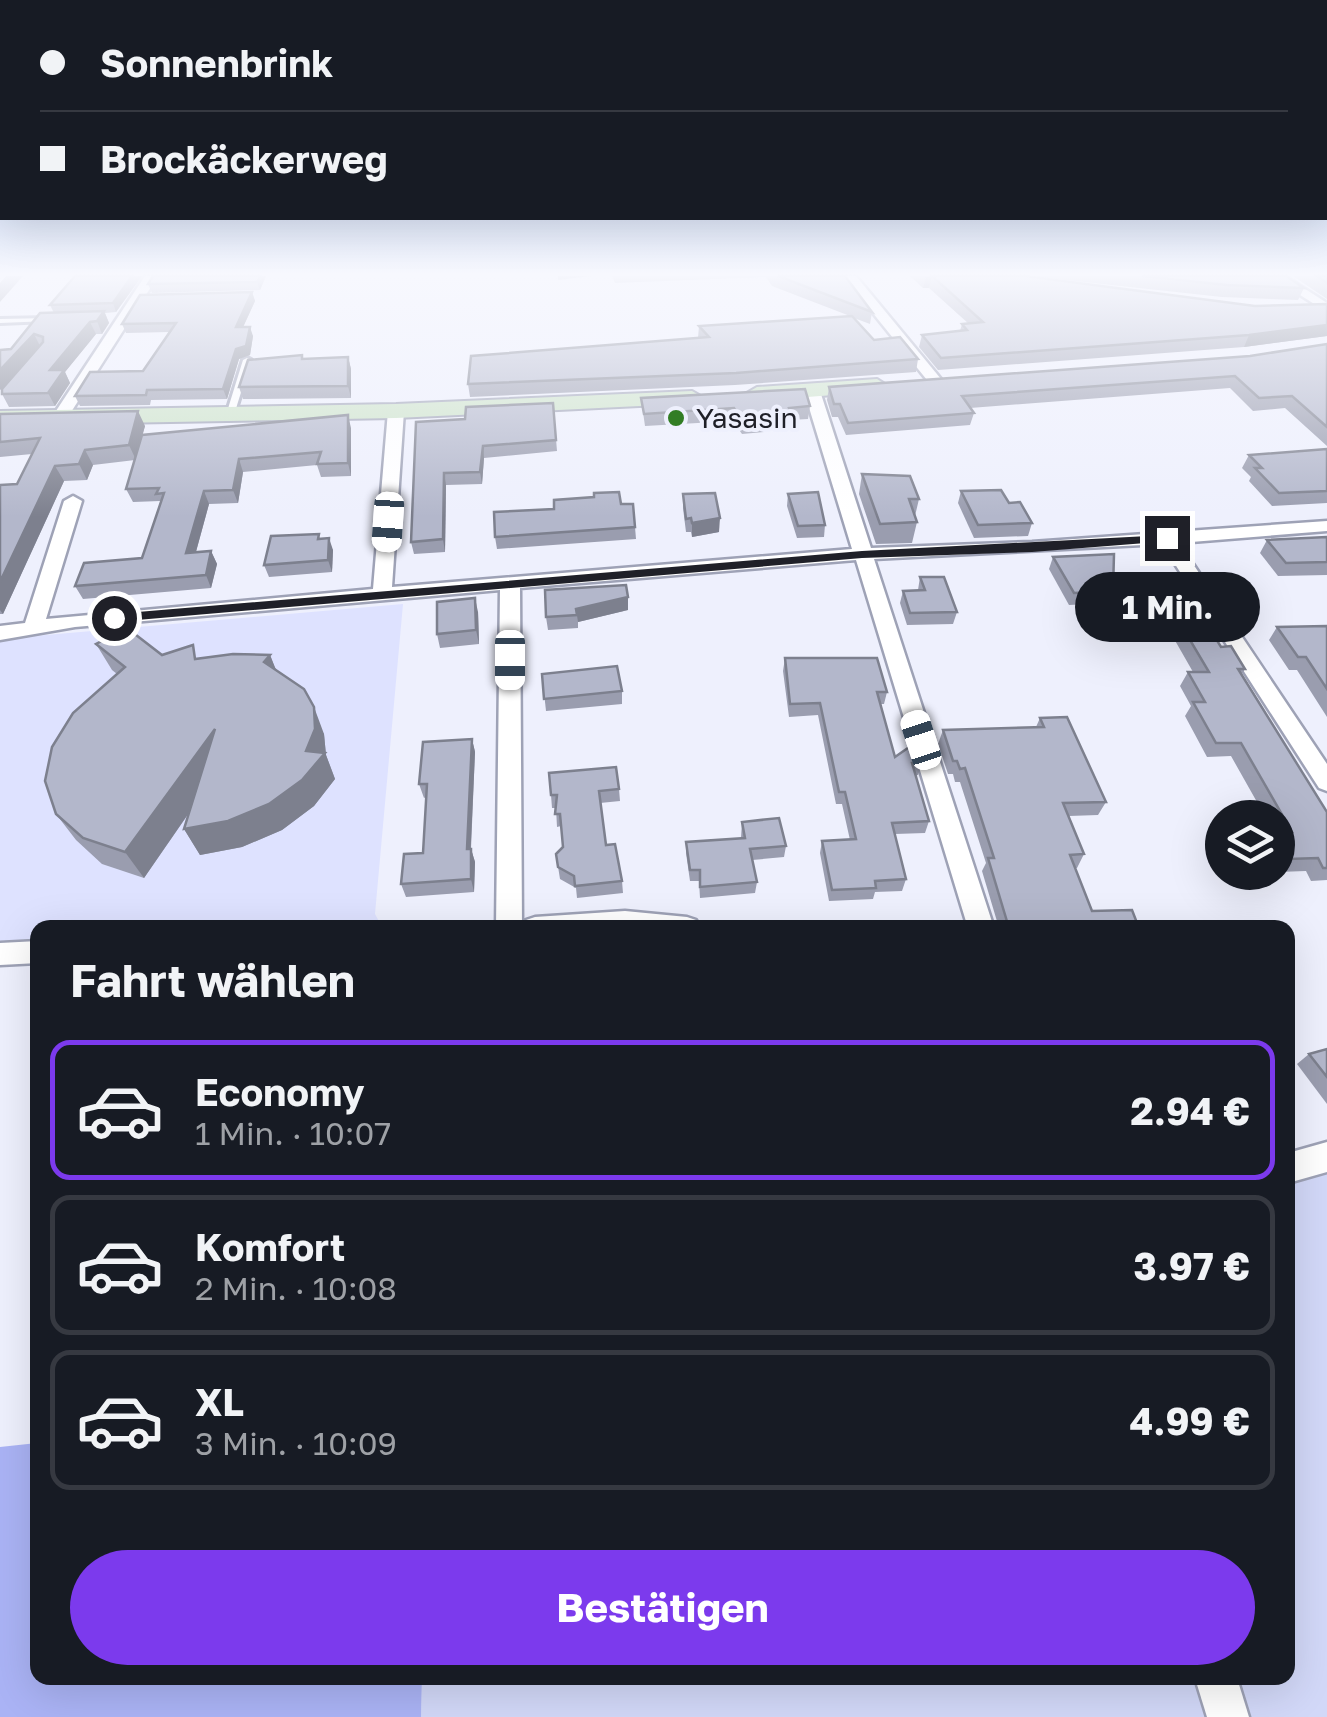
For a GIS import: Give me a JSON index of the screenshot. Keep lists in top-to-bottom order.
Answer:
{
  "places": ["Yasasin"],
  "page": {
    "banner": ["Sonnenbrink", "Brockäckerweg"],
    "bubble": "1 Min.",
    "heading": "Fahrt wählen",
    "list": [
      {
        "name": "Economy",
        "note": "1 Min. · 10:07",
        "value": "2.94 €"
      },
      {
        "name": "Komfort",
        "note": "2 Min. · 10:08",
        "value": "3.97 €"
      },
      {
        "name": "XL",
        "note": "3 Min. · 10:09",
        "value": "4.99 €"
      }
    ],
    "buttons": "Bestätigen"
  }
}
